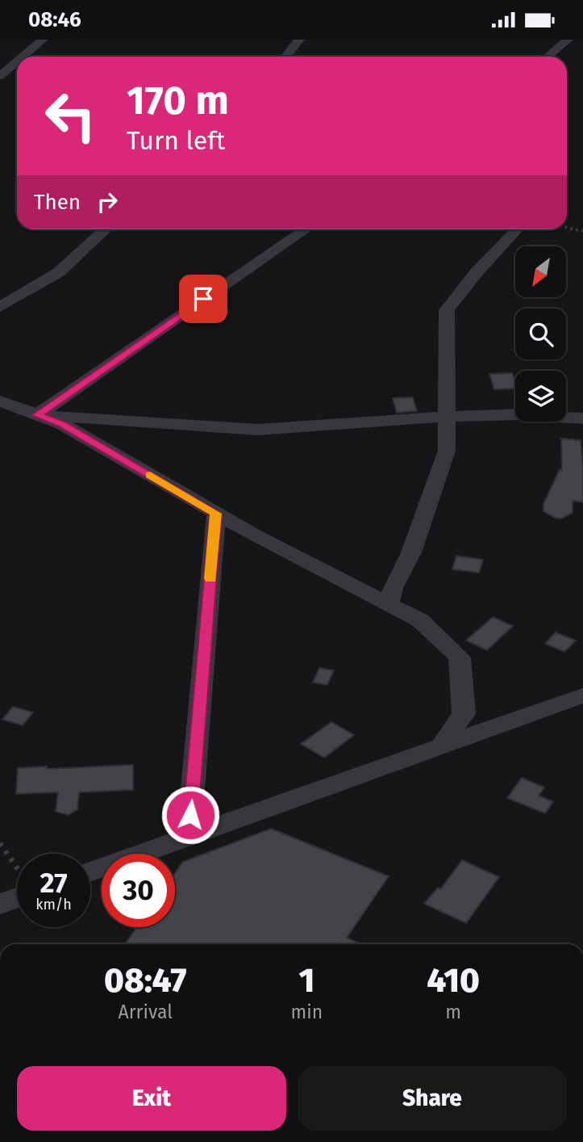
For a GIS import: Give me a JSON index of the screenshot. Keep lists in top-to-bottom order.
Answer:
{
  "north": "bottom left",
  "page": {
    "status": "08:46",
    "turn": ["170 m", "Turn left"],
    "then": "Then",
    "speed": "27 km/h",
    "limit": "30",
    "eta": [
      "08:47",
      "Arrival",
      "1",
      "min",
      "410",
      "m"
    ],
    "buttons": ["Exit", "Share"]
  }
}
